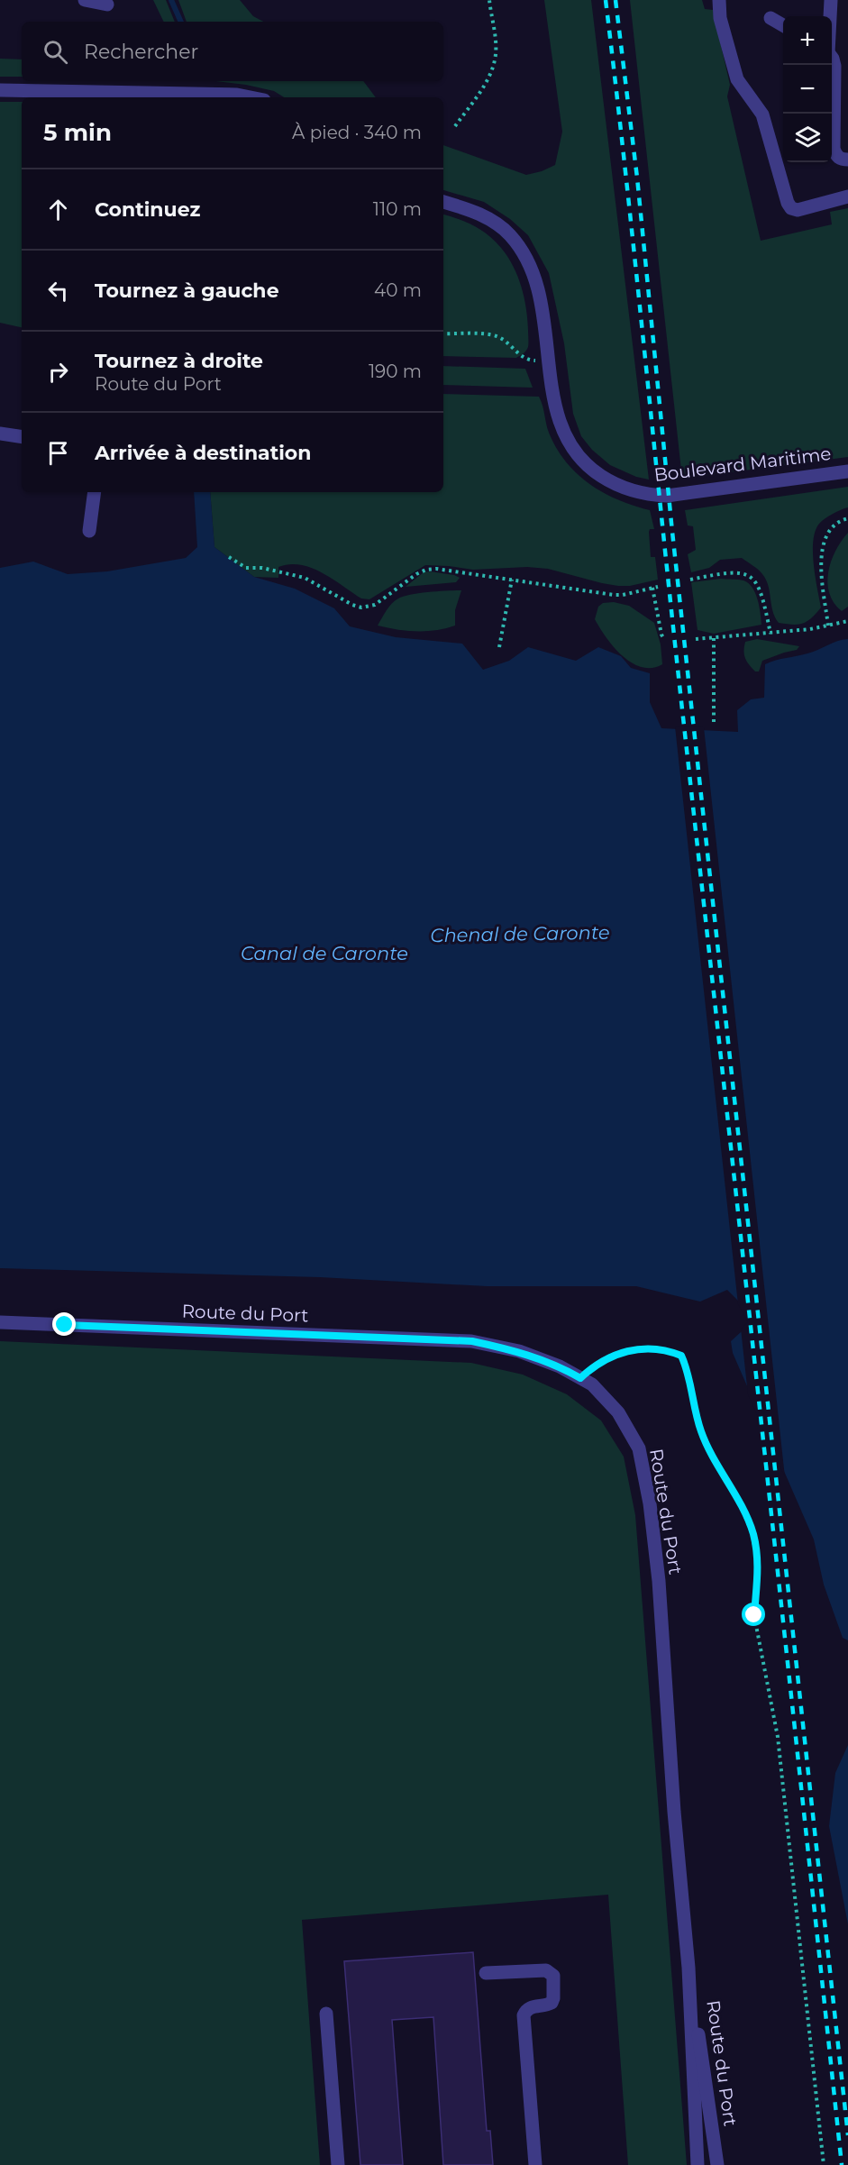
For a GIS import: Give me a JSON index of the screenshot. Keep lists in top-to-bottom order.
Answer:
{
  "streets": {
    "street": ["Boulevard Maritime", "Route du Port"]
  },
  "water": ["Chenal de Caronte", "Canal de Caronte"],
  "page": {
    "map_buttons": ["+", "−"],
    "search": "Rechercher",
    "heading": ["5 min", "À pied · 340 m"],
    "list": [
      ["Continuez", "110 m"],
      ["Tournez à gauche", "40 m"],
      ["Tournez à droite", "Route du Port", "190 m"],
      "Arrivée à destination"
    ]
  }
}
